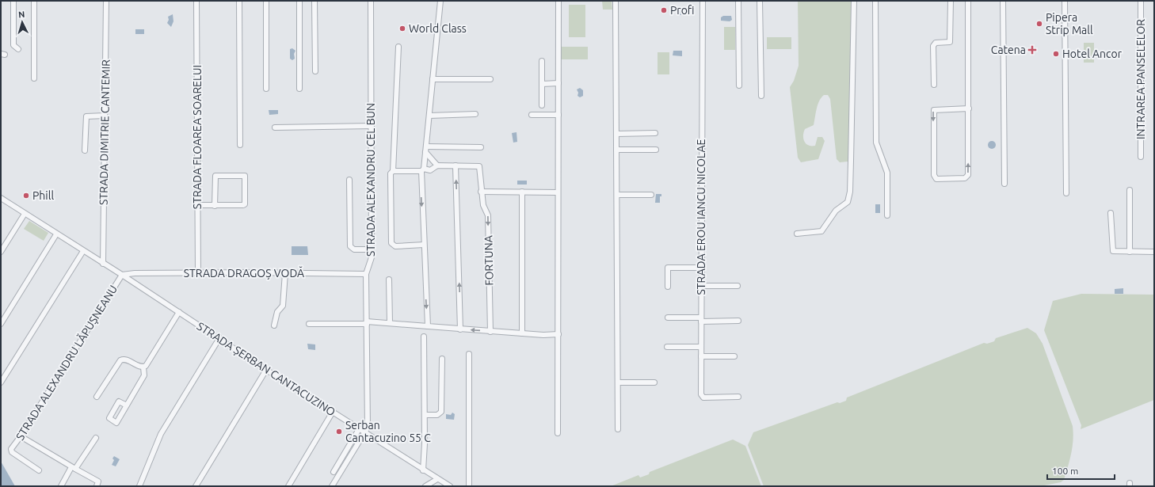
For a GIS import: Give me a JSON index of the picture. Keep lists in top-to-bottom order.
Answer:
{
  "streets": {
    "street": [
      "INTRAREA PANSELELOR",
      "STRADA DIMITRIE CANTEMIR",
      "STRADA FLOAREA SOARELUI",
      "STRADA ALEXANDRU CEL BUN",
      "STRADA EROU IANCU NICOLAE",
      "FORTUNA",
      "STRADA DRAGOȘ VODĂ",
      "STRADA ALEXANDRU LĂPUȘNEANU",
      "STRADA ȘERBAN CANTACUZINO"
    ]
  },
  "crossings": [
    ["STRADA DIMITRIE CANTEMIR", "STRADA ȘERBAN CANTACUZINO"],
    ["STRADA FLOAREA SOARELUI", "STRADA DRAGOȘ VODĂ"],
    ["STRADA ALEXANDRU CEL BUN", "STRADA DRAGOȘ VODĂ"],
    ["STRADA ALEXANDRU CEL BUN", "STRADA ȘERBAN CANTACUZINO"],
    ["STRADA DRAGOȘ VODĂ", "STRADA ALEXANDRU LĂPUȘNEANU"],
    ["STRADA DRAGOȘ VODĂ", "STRADA ȘERBAN CANTACUZINO"],
    ["STRADA ALEXANDRU LĂPUȘNEANU", "STRADA ȘERBAN CANTACUZINO"]
  ],
  "places": {
    "other": [
      "Profi",
      "Pipera Strip Mall",
      "World Class",
      "Hotel Ancor",
      "Phill",
      "Serban Cantacuzino 55 C"
    ],
    "health": ["Catena"]
  },
  "scale_bar": "100 m",
  "north": "top"
}
